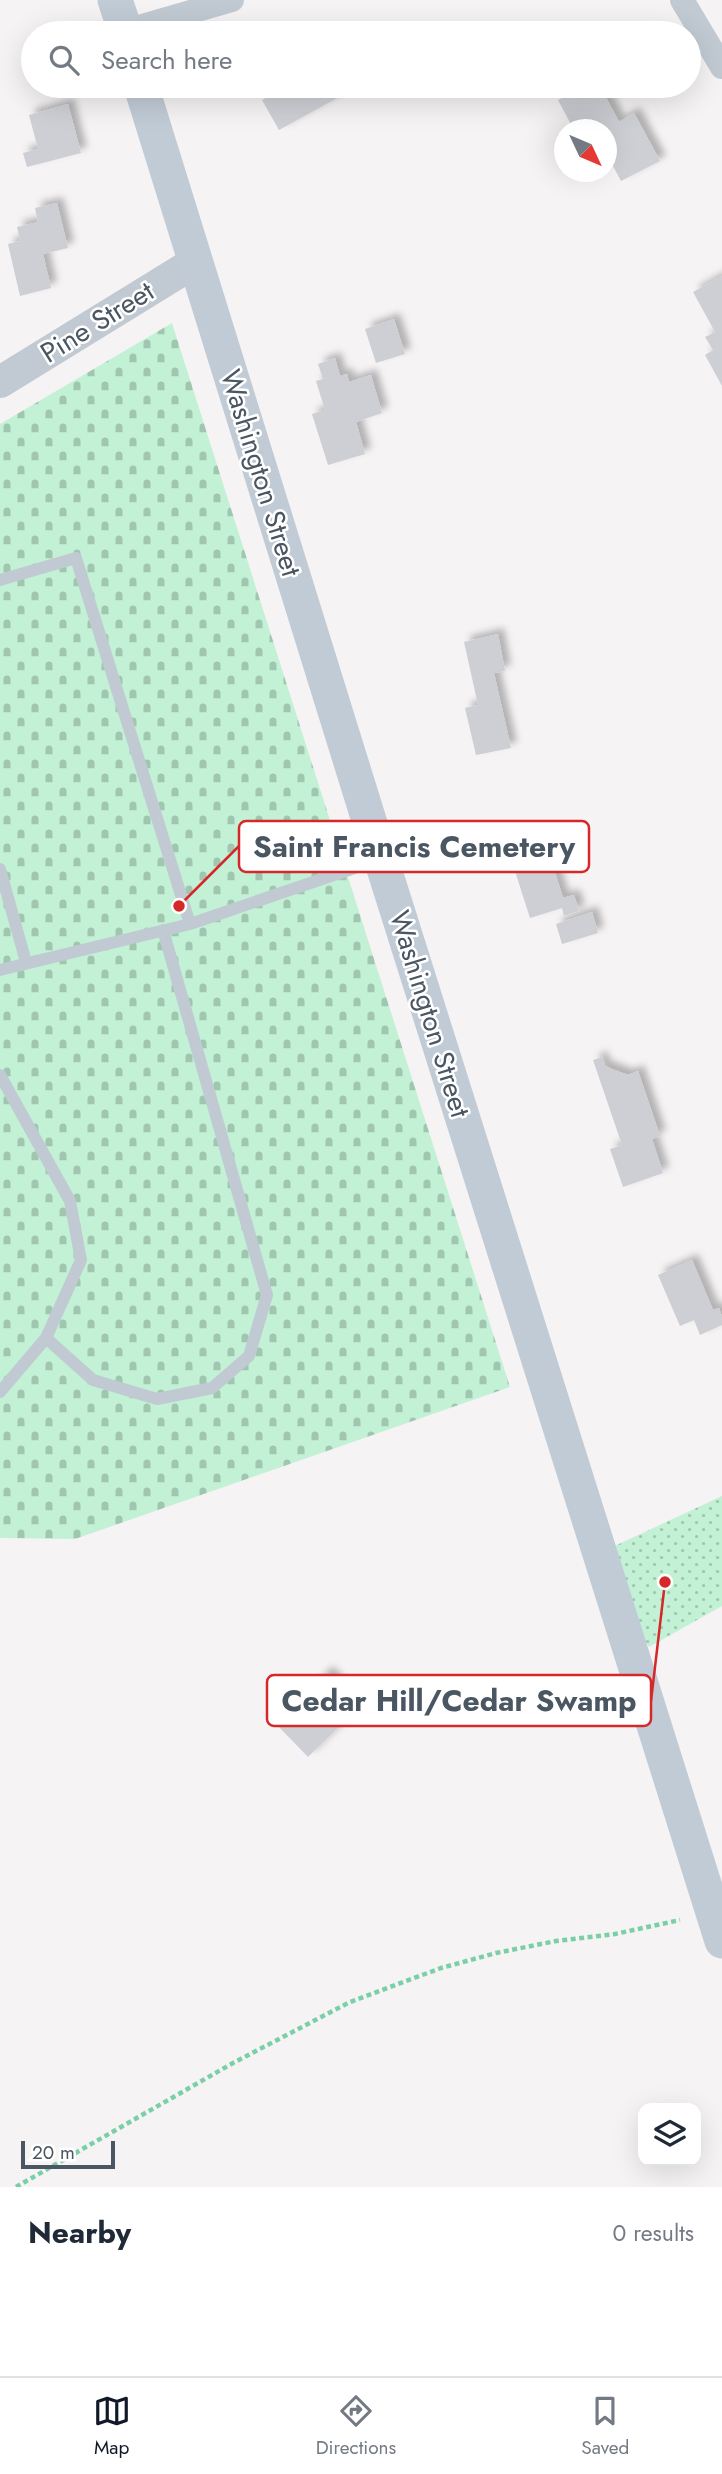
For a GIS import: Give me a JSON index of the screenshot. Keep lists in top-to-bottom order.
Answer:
{
  "streets": {
    "main road": ["Washington Street"],
    "street": ["Pine Street"]
  },
  "crossings": [
    ["Pine Street", "Washington Street"]
  ],
  "places": ["Saint Francis Cemetery", "Cedar Hill/Cedar Swamp"],
  "scale_bar": "20 m",
  "north": "bottom right",
  "page": {
    "search": "Search here",
    "scale": "20 m",
    "heading": ["Nearby", "0 results"],
    "nav": ["Map", "Directions", "Saved"]
  }
}
